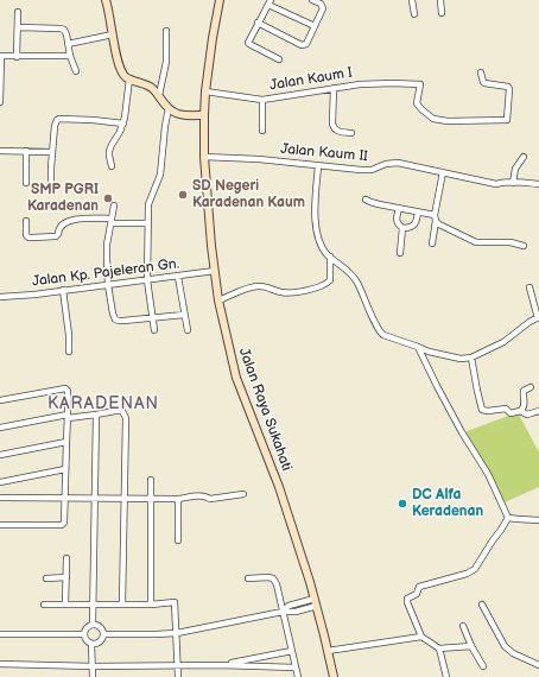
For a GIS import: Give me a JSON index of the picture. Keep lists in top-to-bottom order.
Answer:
{
  "streets": {
    "main road": ["Jalan Raya Sukahati"],
    "street": ["Jalan Kaum I", "Jalan Kaum II", "Jalan Kp. Pajeleran Gn."]
  },
  "crossings": [
    ["Jalan Kaum I", "Jalan Raya Sukahati"],
    ["Jalan Kaum II", "Jalan Raya Sukahati"],
    ["Jalan Kp. Pajeleran Gn.", "Jalan Raya Sukahati"]
  ],
  "districts": ["KARADENAN"],
  "places": ["SD Negeri Karadenan Kaum", "SMP PGRI Karadenan", "DC Alfa Keradenan"]
}
